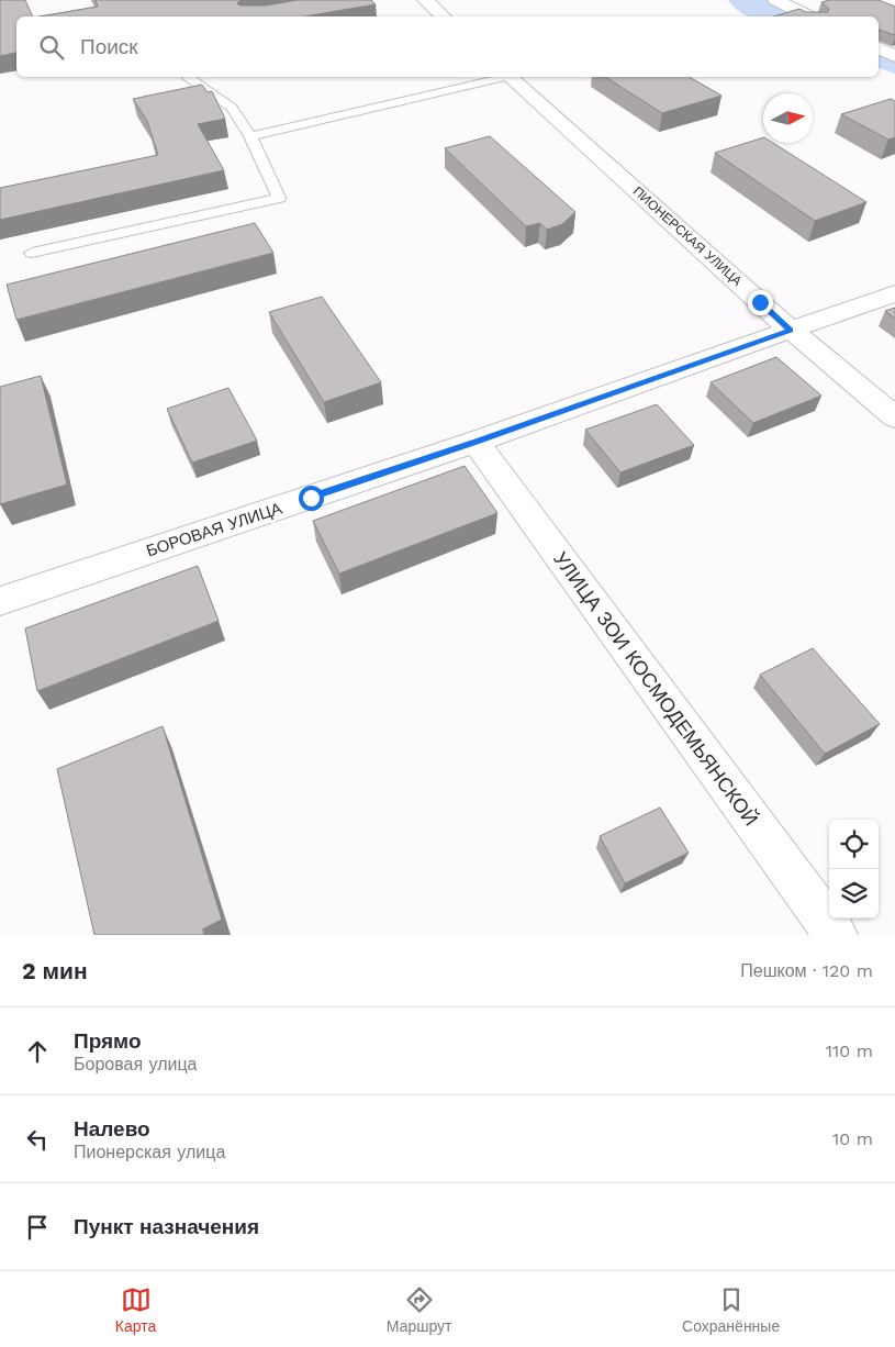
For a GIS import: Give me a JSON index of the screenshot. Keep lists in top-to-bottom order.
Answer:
{
  "streets": {
    "street": ["ПИОНЕРСКАЯ УЛИЦА", "БОРОВАЯ УЛИЦА", "УЛИЦА ЗОИ КОСМОДЕМЬЯНСКОЙ"]
  },
  "crossings": [
    ["ПИОНЕРСКАЯ УЛИЦА", "БОРОВАЯ УЛИЦА"],
    ["БОРОВАЯ УЛИЦА", "УЛИЦА ЗОИ КОСМОДЕМЬЯНСКОЙ"]
  ],
  "north": "right",
  "page": {
    "search": "Поиск",
    "heading": ["2 мин", "Пешком · 120 m"],
    "list": [
      ["Прямо", "Боровая улица", "110 m"],
      ["Налево", "Пионерская улица", "10 m"],
      "Пункт назначения"
    ],
    "nav": ["Карта", "Маршрут", "Сохранённые"]
  }
}
